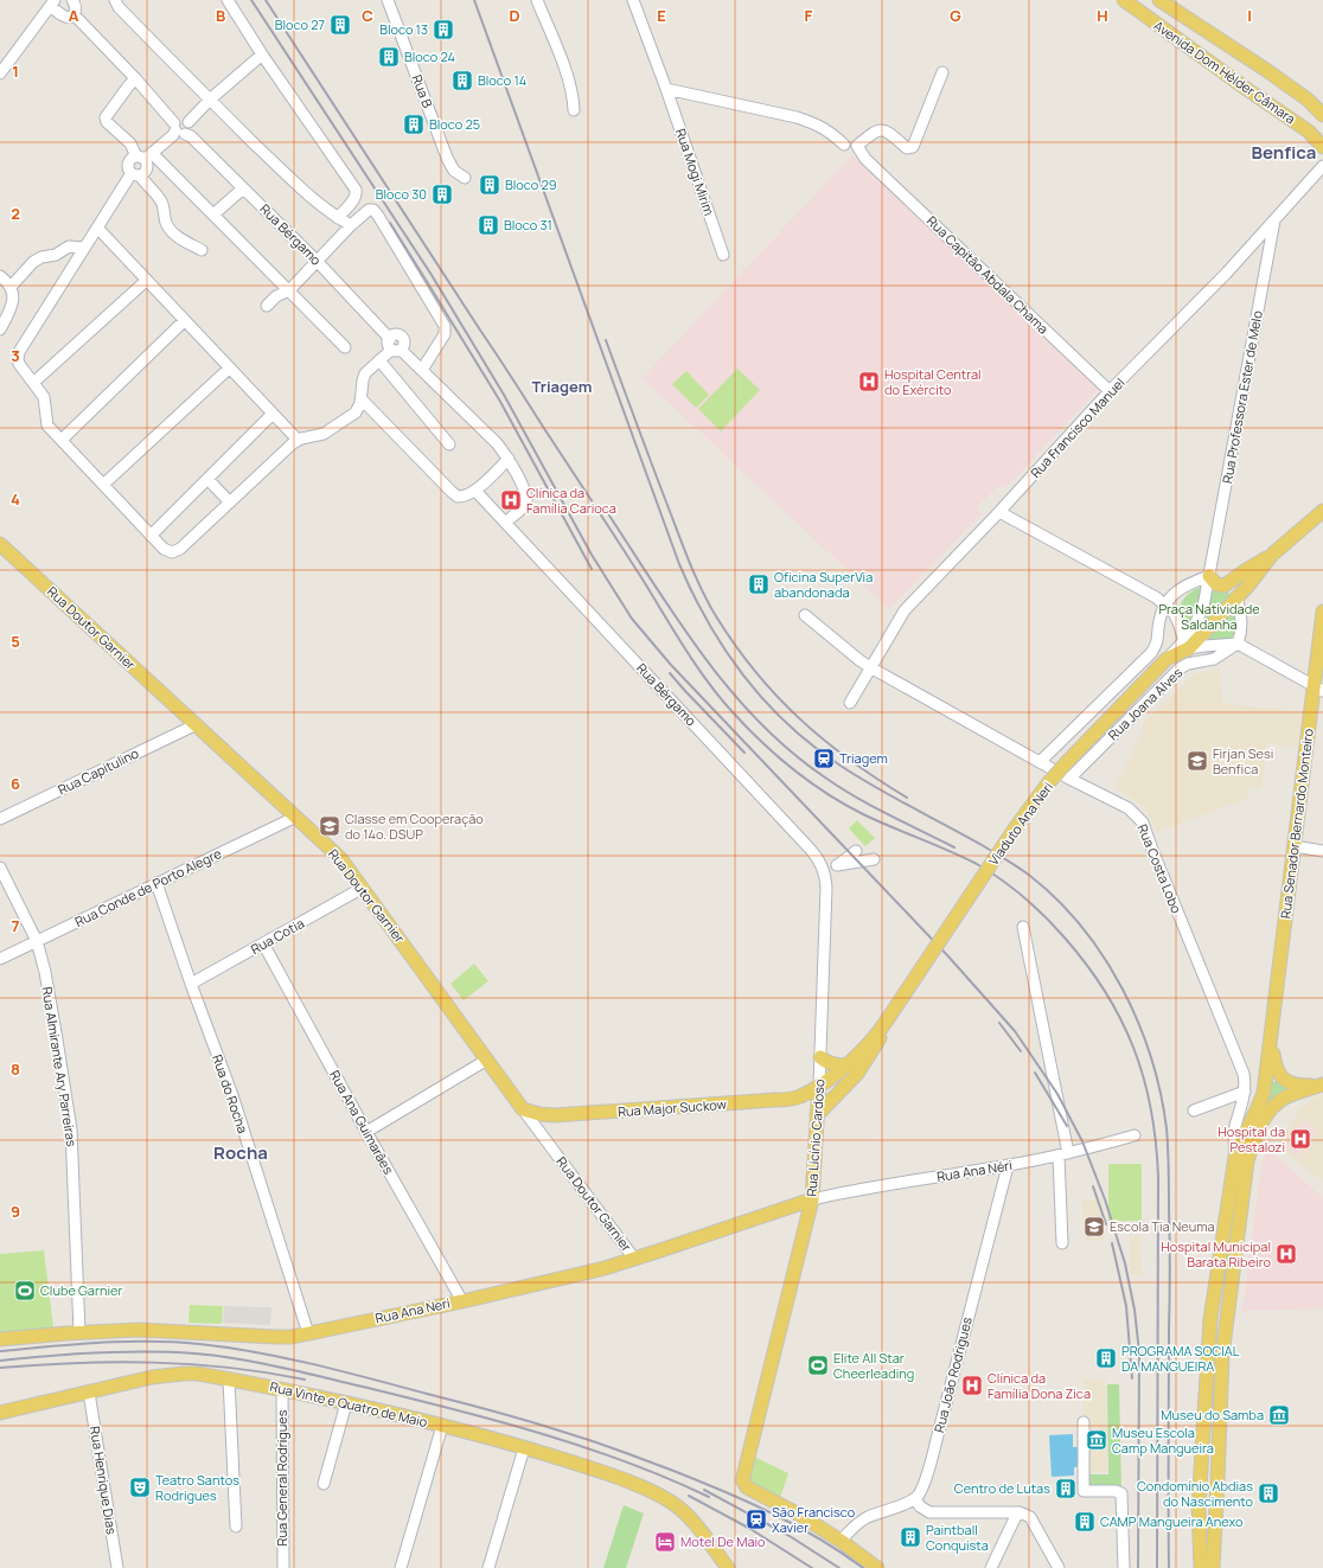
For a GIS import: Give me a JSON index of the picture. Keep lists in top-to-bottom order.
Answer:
{
  "streets": {
    "main road": [
      "Avenida Dom Hélder Câmara",
      "Rua Doutor Garnier",
      "Viaduto Ana Neri",
      "Rua Senador Bernardo Monteiro",
      "Rua Major Suckow",
      "Rua Licínio Cardoso",
      "Rua Ana Neri",
      "Rua Vinte e Quatro de Maio"
    ],
    "street": [
      "Rua B",
      "Rua Mogi Mirim",
      "Rua Bérgamo",
      "Rua Capitão Abdala Chama",
      "Rua Professora Ester de Melo",
      "Rua Francisco Manuel",
      "Rua Joana Alves",
      "Rua Capitulino",
      "Rua Costa Lobo",
      "Rua Conde de Porto Alegre",
      "Rua Cotia",
      "Rua Almirante Ary Parreiras",
      "Rua do Rocha",
      "Rua Ana Guimarães",
      "Rua Ana Néri",
      "Rua João Rodrigues",
      "Rua General Rodrigues",
      "Rua Henrique Dias"
    ]
  },
  "crossings": [
    ["Rua Bérgamo", "Rua Licínio Cardoso"],
    ["Rua Capitão Abdala Chama", "Rua Francisco Manuel"],
    ["Rua Professora Ester de Melo", "Rua Francisco Manuel"],
    ["Rua Francisco Manuel", "Rua Costa Lobo"],
    ["Rua Doutor Garnier", "Rua Capitulino"],
    ["Rua Doutor Garnier", "Rua Conde de Porto Alegre"],
    ["Rua Doutor Garnier", "Rua Cotia"],
    ["Rua Doutor Garnier", "Rua Major Suckow"],
    ["Rua Doutor Garnier", "Rua Ana Neri"],
    ["Rua Joana Alves", "Rua Costa Lobo"],
    ["Viaduto Ana Neri", "Rua Major Suckow"],
    ["Viaduto Ana Neri", "Rua Licínio Cardoso"],
    ["Rua Conde de Porto Alegre", "Rua Almirante Ary Parreiras"],
    ["Rua Conde de Porto Alegre", "Rua do Rocha"],
    ["Rua Cotia", "Rua do Rocha"],
    ["Rua Cotia", "Rua Ana Guimarães"],
    ["Rua Almirante Ary Parreiras", "Rua Ana Neri"],
    ["Rua do Rocha", "Rua Ana Neri"],
    ["Rua Major Suckow", "Rua Licínio Cardoso"],
    ["Rua Ana Guimarães", "Rua Ana Neri"],
    ["Rua Licínio Cardoso", "Rua Ana Néri"],
    ["Rua Licínio Cardoso", "Rua Ana Neri"],
    ["Rua Ana Néri", "Rua Ana Neri"],
    ["Rua Ana Néri", "Rua João Rodrigues"],
    ["Rua Vinte e Quatro de Maio", "Rua General Rodrigues"],
    ["Rua Vinte e Quatro de Maio", "Rua Henrique Dias"]
  ],
  "districts": ["Benfica", "Triagem", "Rocha"],
  "parks": ["Praça Natividade Saldanha"],
  "places": {
    "building": [
      "Bloco 27",
      "Bloco 13",
      "Bloco 24",
      "Bloco 14",
      "Bloco 25",
      "Bloco 29",
      "Bloco 30",
      "Bloco 31",
      "Oficina SuperVia abandonada",
      "PROGRAMA SOCIAL DA MANGUEIRA",
      "Centro de Lutas",
      "Condomínio Abdias do Nascimento",
      "CAMP Mangueira Anexo",
      "Paintball Conquista"
    ],
    "hospital": [
      "Hospital Central do Exército",
      "Clínica da Família Carioca",
      "Hospital da Pestalozi",
      "Hospital Municipal Barata Ribeiro",
      "Clínica da Família Dona Zica"
    ],
    "station": ["Triagem", "São Francisco Xavier"],
    "school or university": ["Firjan Sesi Benfica", "Classe em Cooperação do 14o. DSUP", "Escola Tia Neuma"],
    "sports": ["Clube Garnier", "Elite All Star Cheerleading"],
    "museum": ["Museu do Samba", "Museu Escola Camp Mangueira"],
    "theatre": ["Teatro Santos Rodrigues"],
    "hotel": ["Motel De Maio"]
  },
  "grid": {
    "columns": [
      "A",
      "B",
      "C",
      "D",
      "E",
      "F",
      "G",
      "H",
      "I"
    ],
    "rows": [
      "1",
      "2",
      "3",
      "4",
      "5",
      "6",
      "7",
      "8",
      "9"
    ]
  }
}
